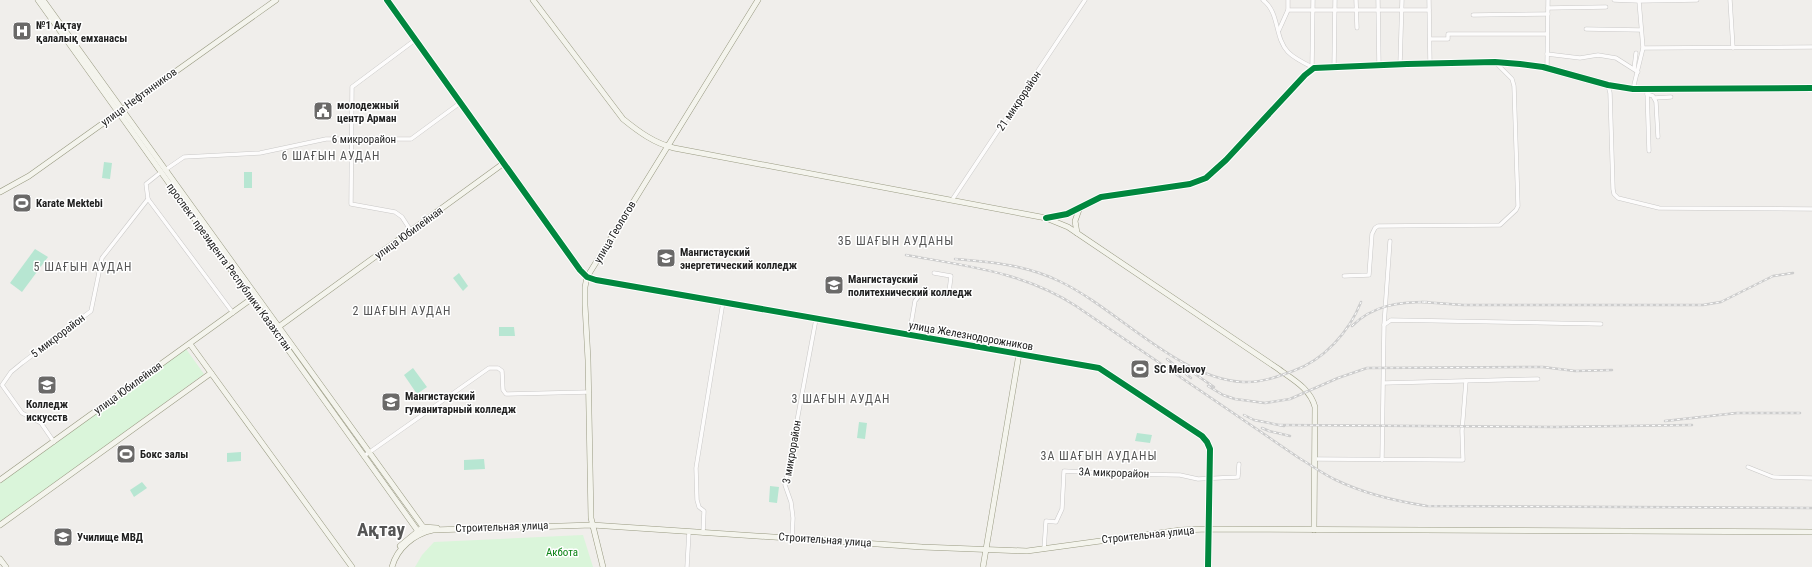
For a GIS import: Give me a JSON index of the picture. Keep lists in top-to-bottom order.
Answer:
{
  "streets": {
    "street": [
      "улица Нефтянников",
      "21 микрорайон",
      "6 микрорайон",
      "улица Геологов",
      "улица Юбилейная",
      "проспект президента Республики Казахстан",
      "5 микрорайон",
      "улица Железнодорожников",
      "3 микрорайон",
      "3А микрорайон",
      "Строительная улица"
    ]
  },
  "crossings": [
    ["улица Нефтянников", "проспект президента Республики Казахстан"],
    ["6 микрорайон", "проспект президента Республики Казахстан"],
    ["улица Геологов", "улица Железнодорожников"],
    ["улица Геологов", "Строительная улица"],
    ["улица Юбилейная", "проспект президента Республики Казахстан"],
    ["улица Юбилейная", "5 микрорайон"],
    ["проспект президента Республики Казахстан", "Строительная улица"],
    ["улица Железнодорожников", "3 микрорайон"],
    ["улица Железнодорожников", "3А микрорайон"],
    ["улица Железнодорожников", "Строительная улица"],
    ["3 микрорайон", "Строительная улица"],
    ["3А микрорайон", "Строительная улица"]
  ],
  "districts": [
    "6 ШАҒЫН АУДАН",
    "3Б ШАҒЫН АУДАНЫ",
    "5 ШАҒЫН АУДАН",
    "2 ШАҒЫН АУДАН",
    "3 ШАҒЫН АУДАН",
    "3А ШАҒЫН АУДАНЫ",
    "Ақтау"
  ],
  "parks": ["Акбота"],
  "places": {
    "hospital": ["№1 Ақтау қалалық емханасы"],
    "public building": ["молодежный центр Арман"],
    "sports": ["Karate Mektebi", "SC Melovoy", "Бокс залы"],
    "school or university": [
      "Мангистауский энергетический колледж",
      "Мангистауский политехнический колледж",
      "Колледж искусств",
      "Мангистауский гуманитарный колледж",
      "Училище МВД"
    ]
  }
}
